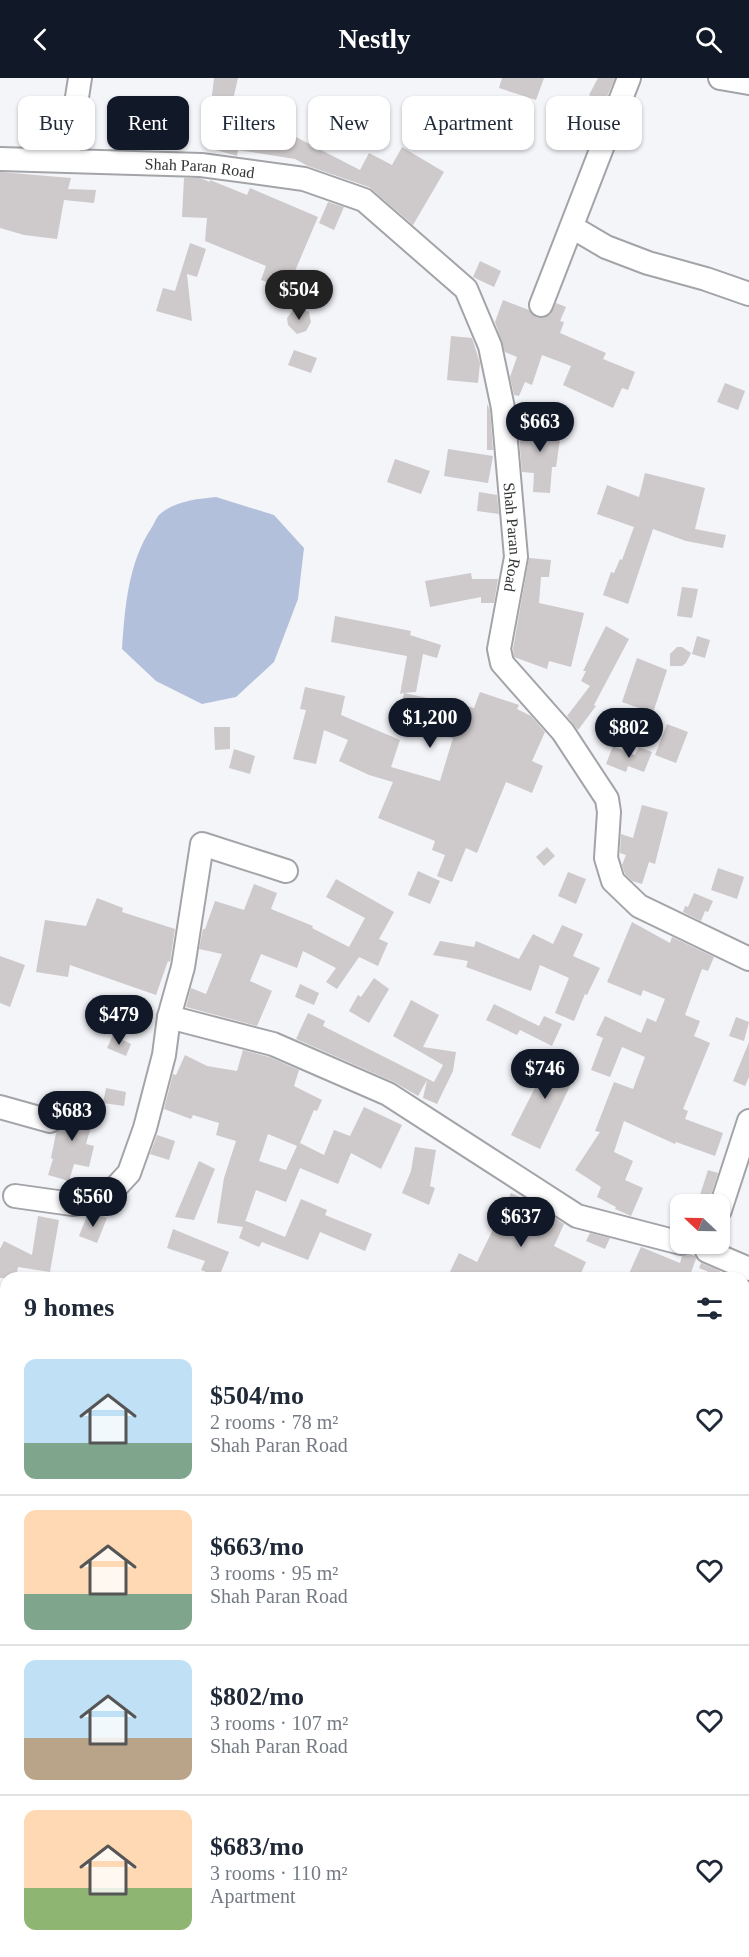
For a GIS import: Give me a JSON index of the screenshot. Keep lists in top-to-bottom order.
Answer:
{
  "streets": {
    "street": ["Shah Paran Road"]
  },
  "north": "left",
  "page": {
    "header": "Nestly",
    "chip": [
      "Buy",
      "Rent",
      "Filters",
      "New",
      "Apartment",
      "House"
    ],
    "price": [
      "$504",
      "$663",
      "$1,200",
      "$802",
      "$479",
      "$746",
      "$683",
      "$560",
      "$637"
    ],
    "heading": "9 homes",
    "list": [
      {
        "name": "$504/mo",
        "note": "2 rooms · 78 m² · Shah Paran Road"
      },
      {
        "name": "$663/mo",
        "note": "3 rooms · 95 m² · Shah Paran Road"
      },
      {
        "name": "$802/mo",
        "note": "3 rooms · 107 m² · Shah Paran Road"
      },
      {
        "name": "$683/mo",
        "note": "3 rooms · 110 m² · Apartment"
      }
    ]
  }
}
